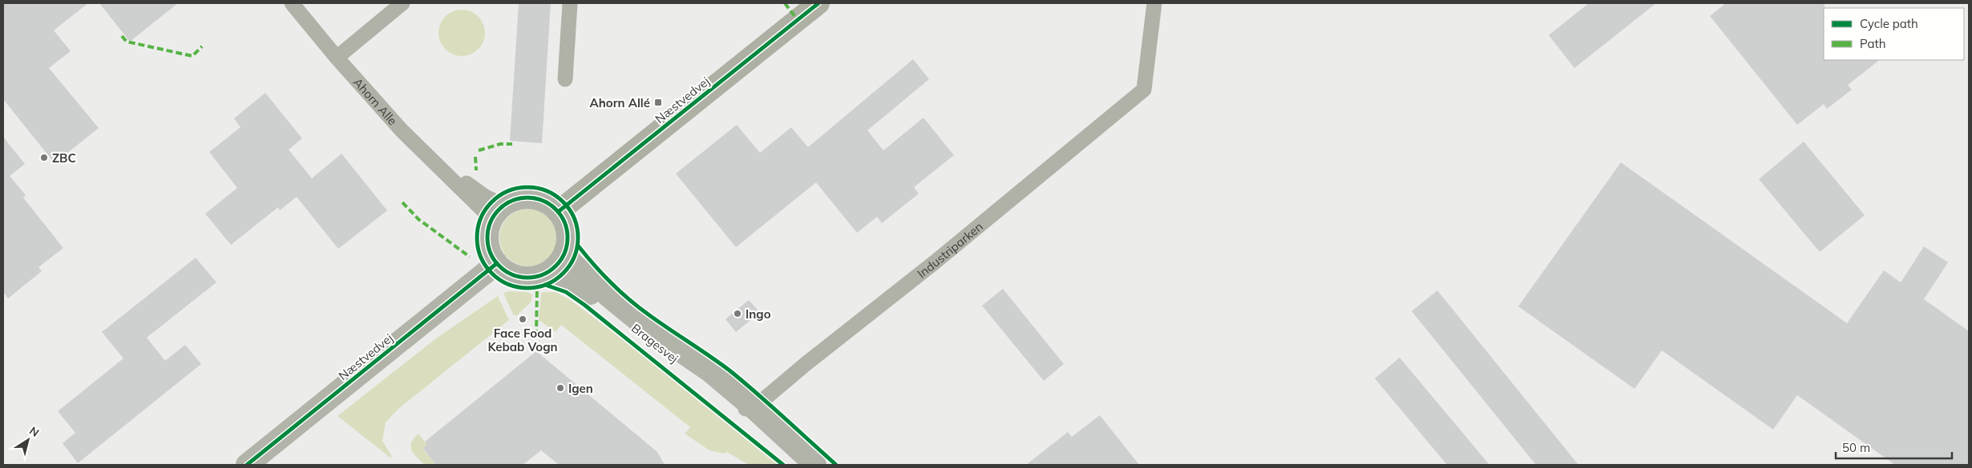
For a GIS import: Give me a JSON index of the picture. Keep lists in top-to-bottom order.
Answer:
{
  "streets": {
    "main road": ["Næstvedvej", "Bragesvej"],
    "street": ["Ahorn Alle", "Industriparken"]
  },
  "crossings": [
    ["Næstvedvej", "Ahorn Alle"],
    ["Næstvedvej", "Bragesvej"],
    ["Ahorn Alle", "Bragesvej"],
    ["Industriparken", "Bragesvej"]
  ],
  "places": {
    "transit": ["Ahorn Allé"],
    "other": [
      "ZBC",
      "Ingo",
      "Face Food Kebab Vogn",
      "Igen"
    ]
  },
  "legend": ["Cycle path", "Path"],
  "scale_bar": "50 m",
  "north": "top right"
}
